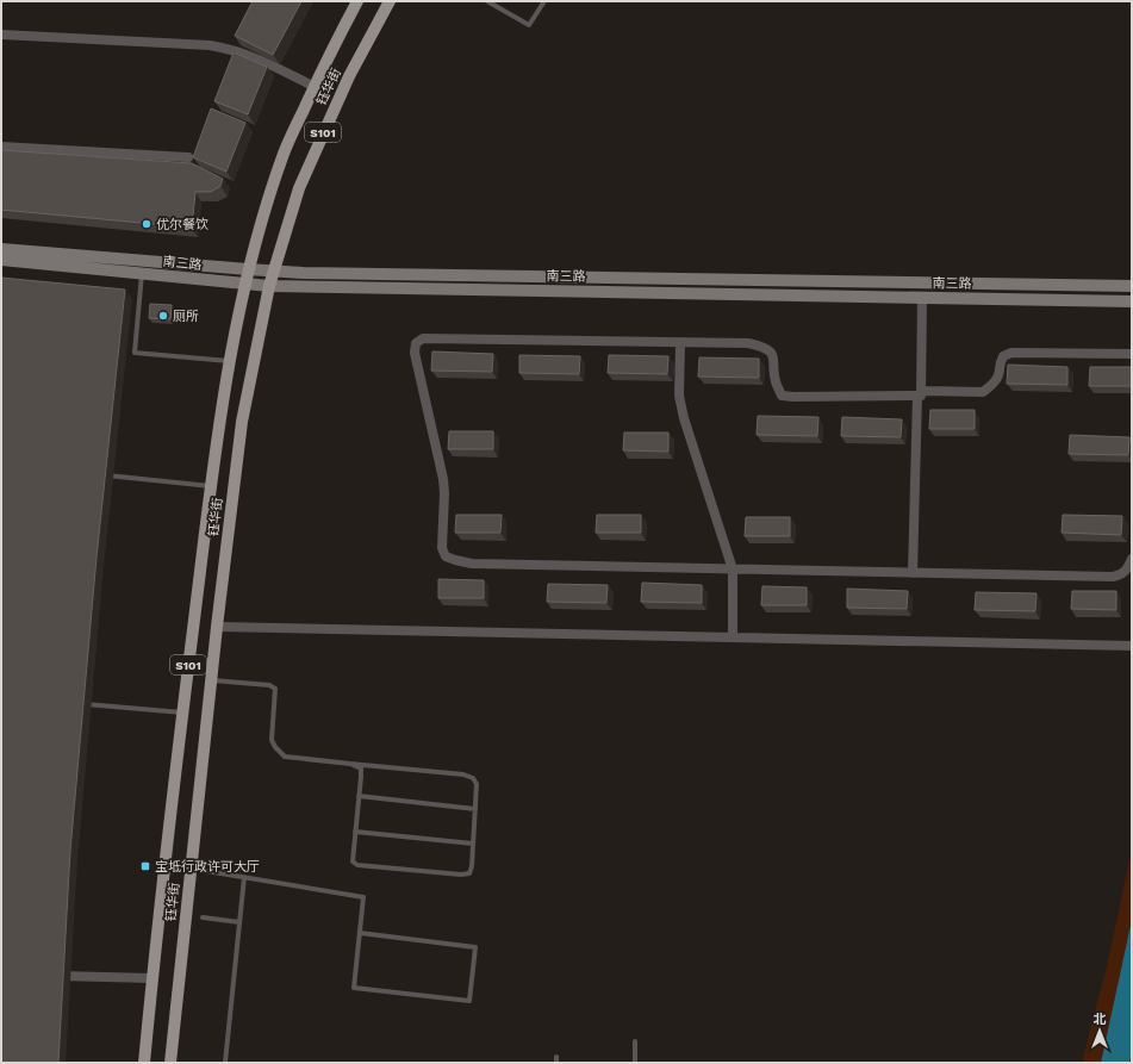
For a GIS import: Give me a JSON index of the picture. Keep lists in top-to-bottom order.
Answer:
{
  "streets": {
    "main road": ["钰华街", "S101"],
    "street": ["南三路"]
  },
  "crossings": [
    ["钰华街", "南三路"]
  ],
  "places": {
    "other": ["优尔餐饮", "厕所"],
    "transit": ["宝坻行政许可大厅"]
  },
  "north": "top"
}
